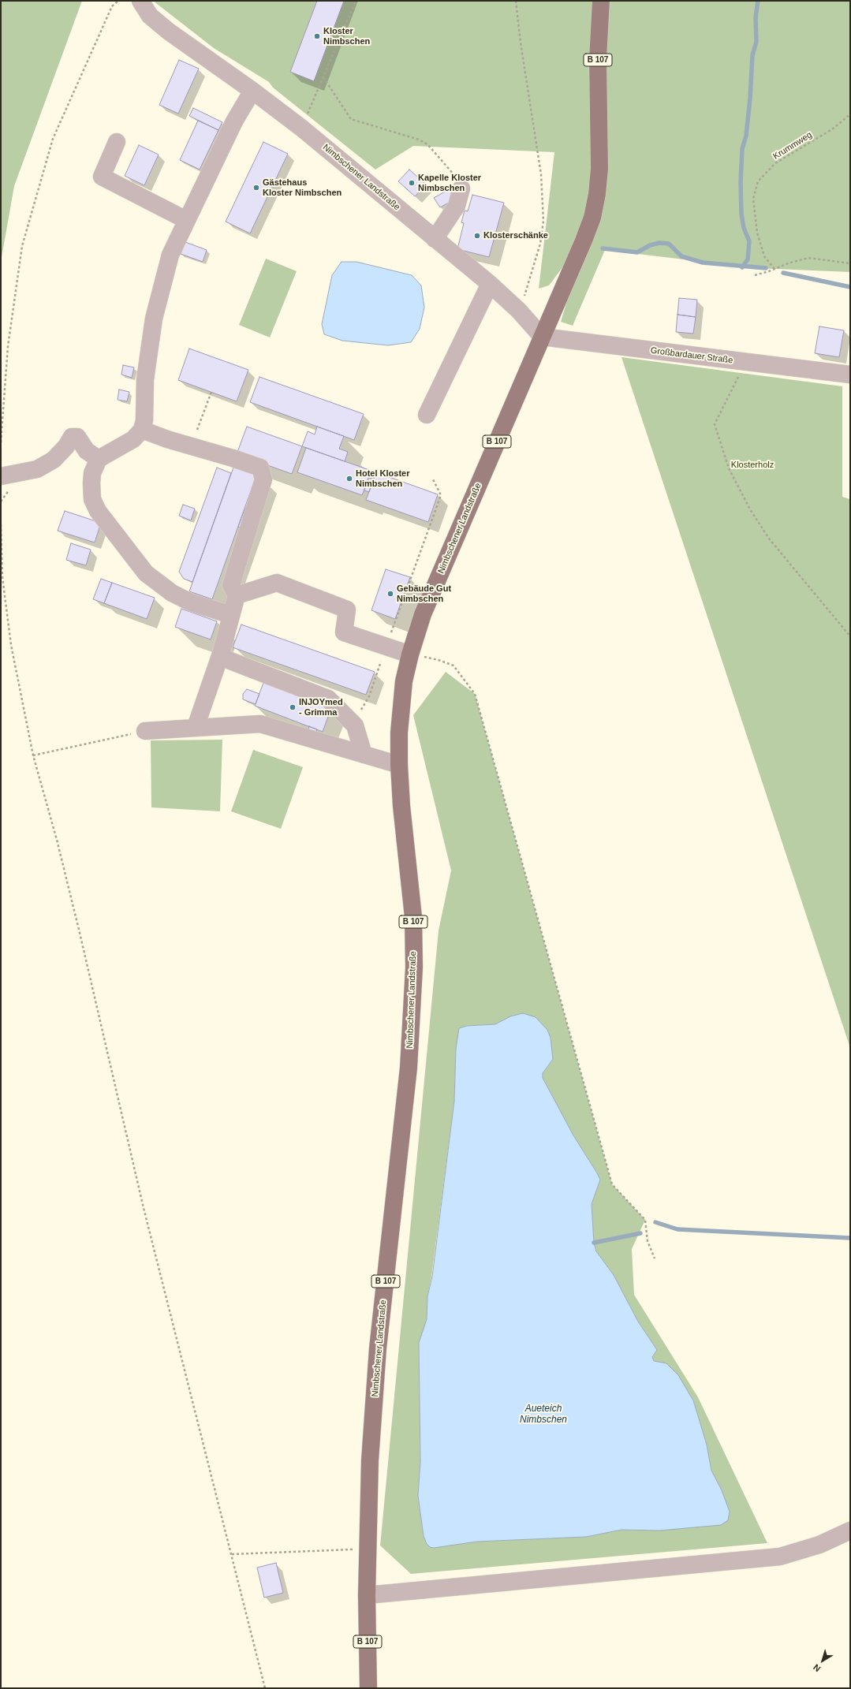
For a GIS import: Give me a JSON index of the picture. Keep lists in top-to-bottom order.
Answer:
{
  "streets": {
    "main road": ["B 107", "Nimbschener Landstraße"],
    "street": ["Großbardauer Straße"],
    "path": ["Krummweg"]
  },
  "crossings": [
    ["Nimbschener Landstraße", "Großbardauer Straße"]
  ],
  "water": ["Aueteich Nimbschen"],
  "parks": ["Klosterholz"],
  "places": [
    "Kloster Nimbschen",
    "Kapelle Kloster Nimbschen",
    "Gästehaus Kloster Nimbschen",
    "Klosterschänke",
    "Hotel Kloster Nimbschen",
    "Gebäude Gut Nimbschen",
    "INJOYmed - Grimma"
  ],
  "north": "bottom left"
}
